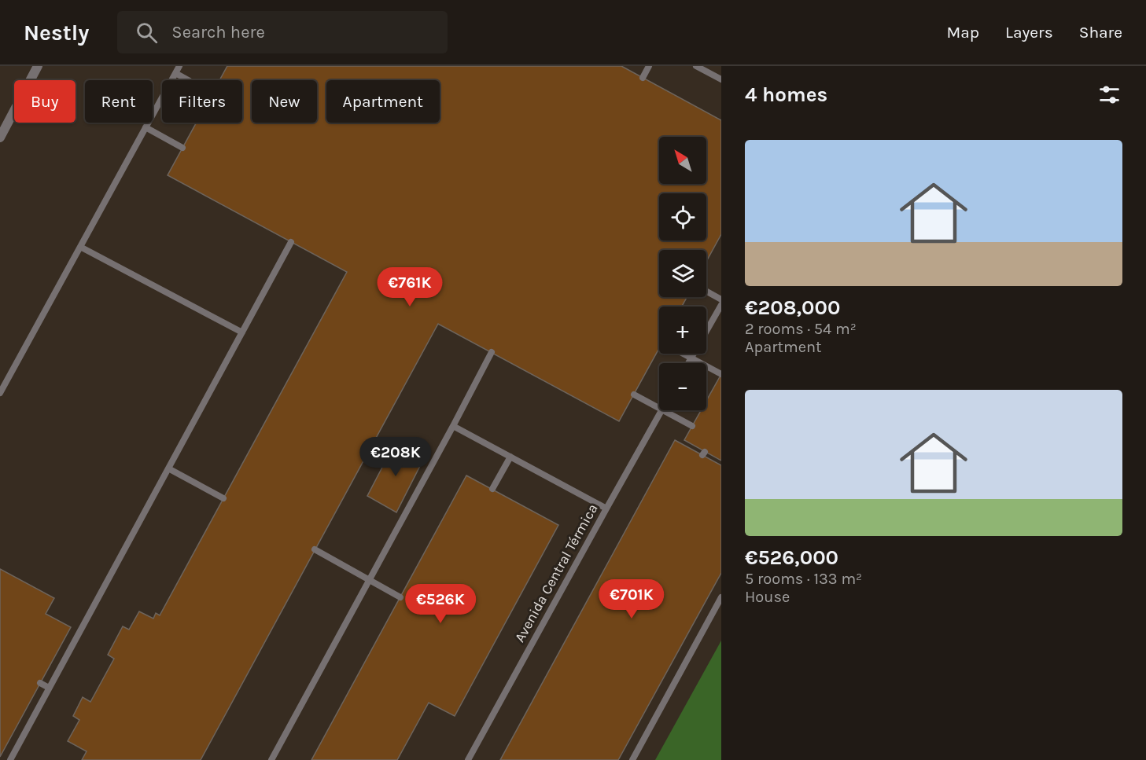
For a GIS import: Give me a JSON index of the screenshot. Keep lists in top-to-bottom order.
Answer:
{
  "streets": {
    "lane": ["Avenida Central Térmica"]
  },
  "north": "top left",
  "page": {
    "header": "Nestly",
    "search": "Search here",
    "nav": ["Map", "Layers", "Share"],
    "heading": "4 homes",
    "chip": [
      "Buy",
      "Rent",
      "Filters",
      "New",
      "Apartment"
    ],
    "list": [
      {
        "name": "€208,000",
        "note": "2 rooms · 54 m² · Apartment"
      },
      {
        "name": "€526,000",
        "note": "5 rooms · 133 m² · House"
      }
    ],
    "map_buttons": ["+", "−"],
    "price": [
      "€761K",
      "€208K",
      "€701K",
      "€526K"
    ]
  }
}
